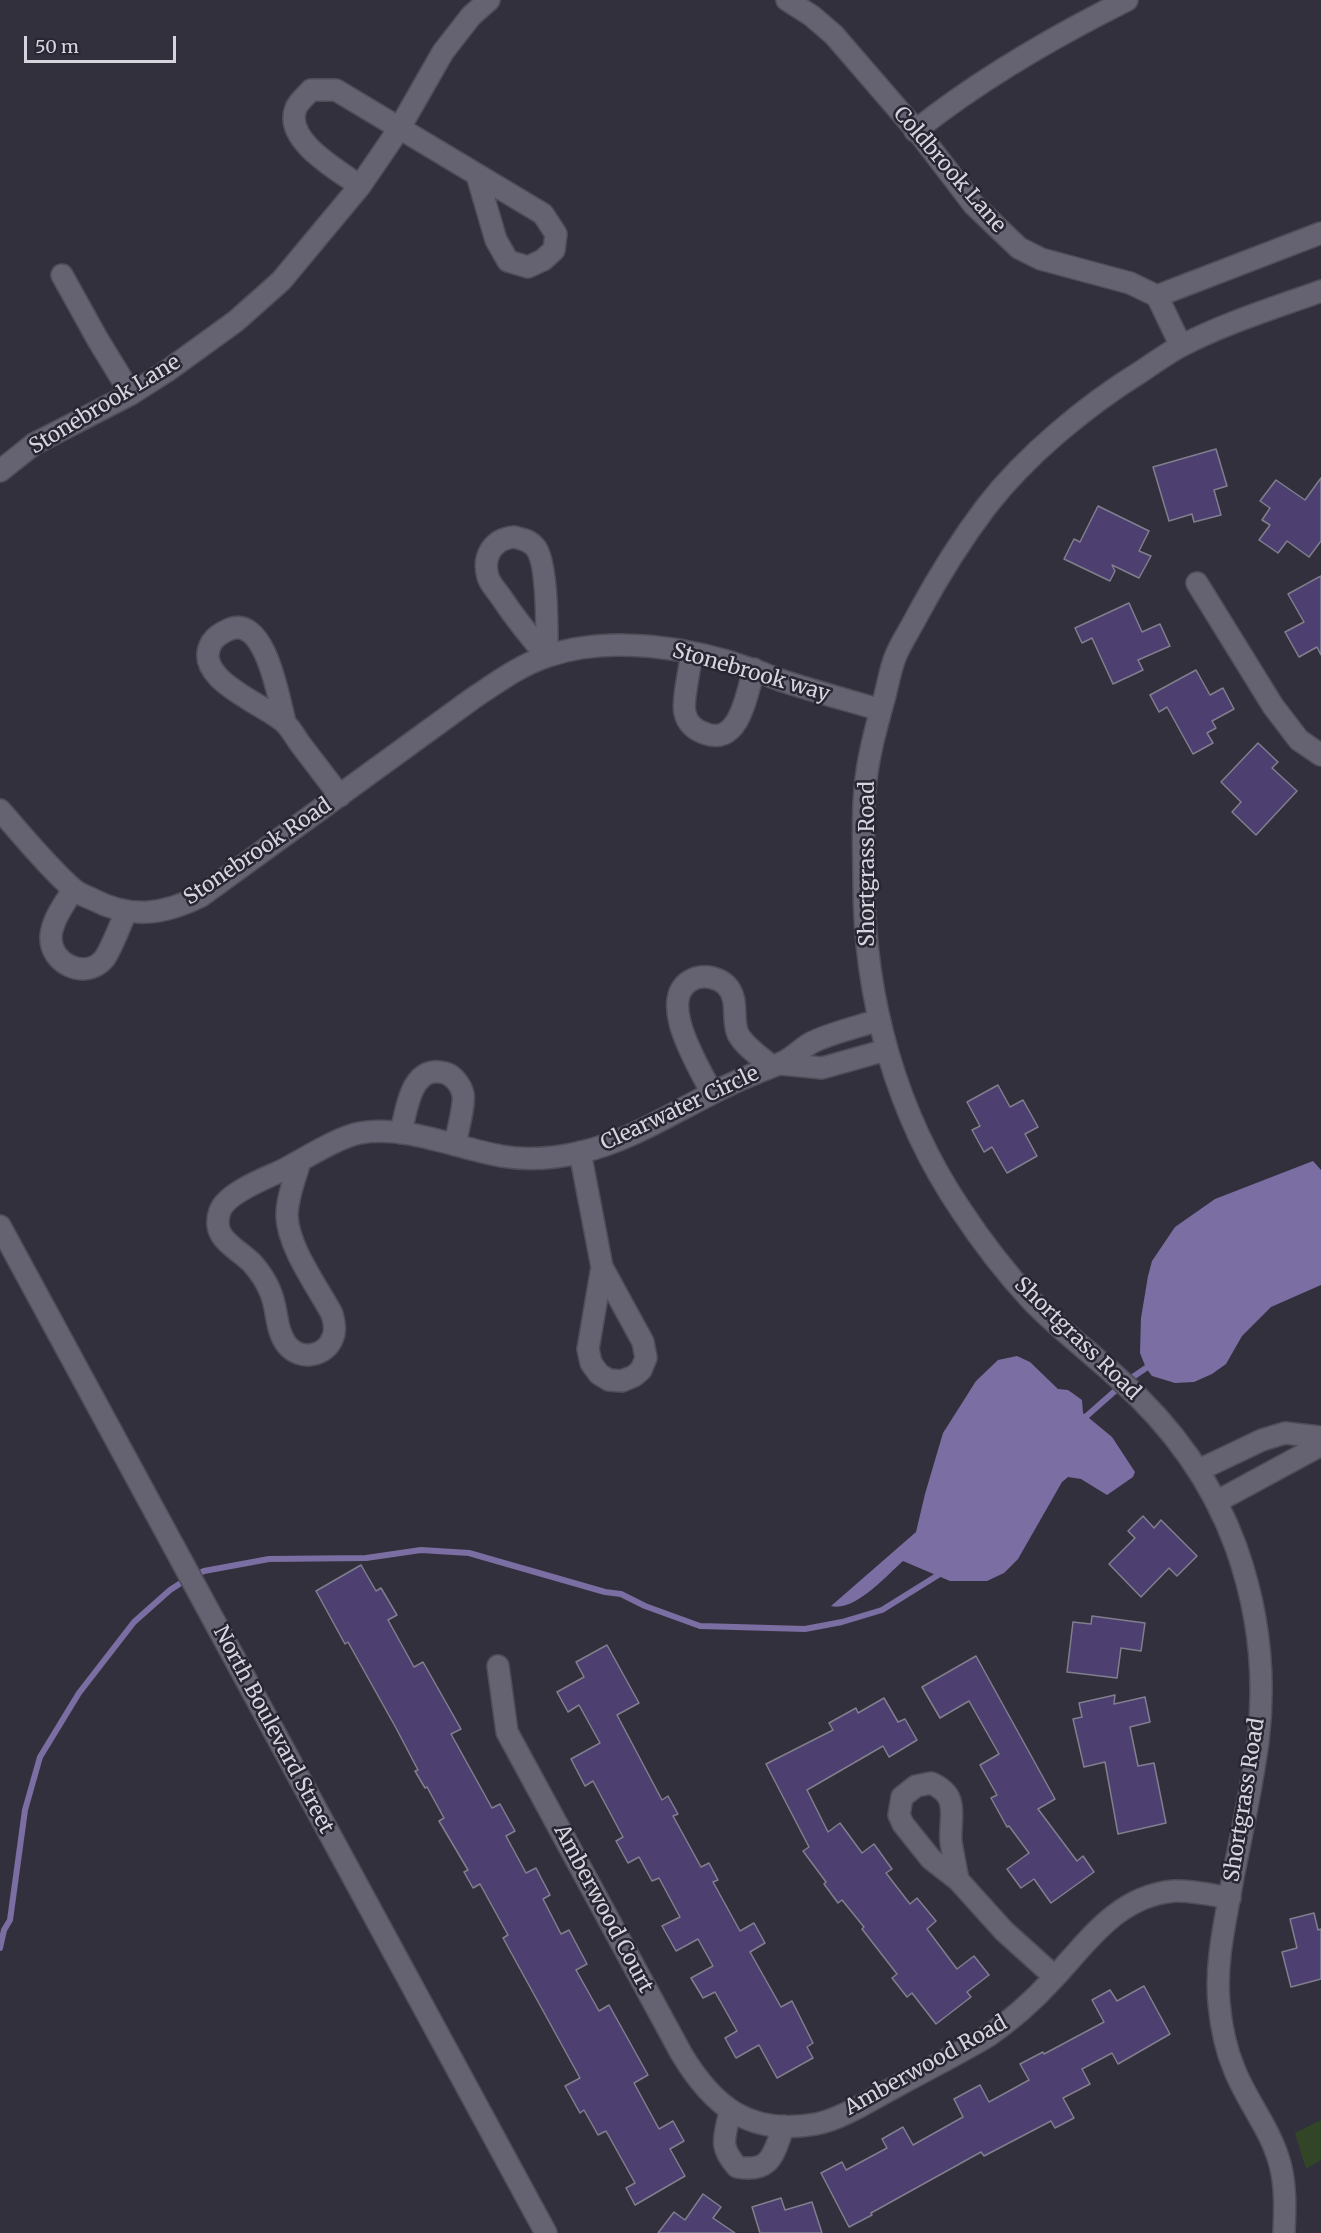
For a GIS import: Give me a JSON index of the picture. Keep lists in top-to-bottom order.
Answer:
{
  "streets": {
    "street": [
      "Coldbrook Lane",
      "Stonebrook Lane",
      "Stonebrook way",
      "Stonebrook Road",
      "Shortgrass Road",
      "Clearwater Circle",
      "North Boulevard Street",
      "Amberwood Court",
      "Amberwood Road"
    ]
  },
  "crossings": [
    ["Stonebrook way", "Stonebrook Road"],
    ["Stonebrook way", "Shortgrass Road"],
    ["Shortgrass Road", "Clearwater Circle"],
    ["Shortgrass Road", "Amberwood Road"],
    ["Amberwood Court", "Amberwood Road"]
  ],
  "scale_bar": "50 m"
}
